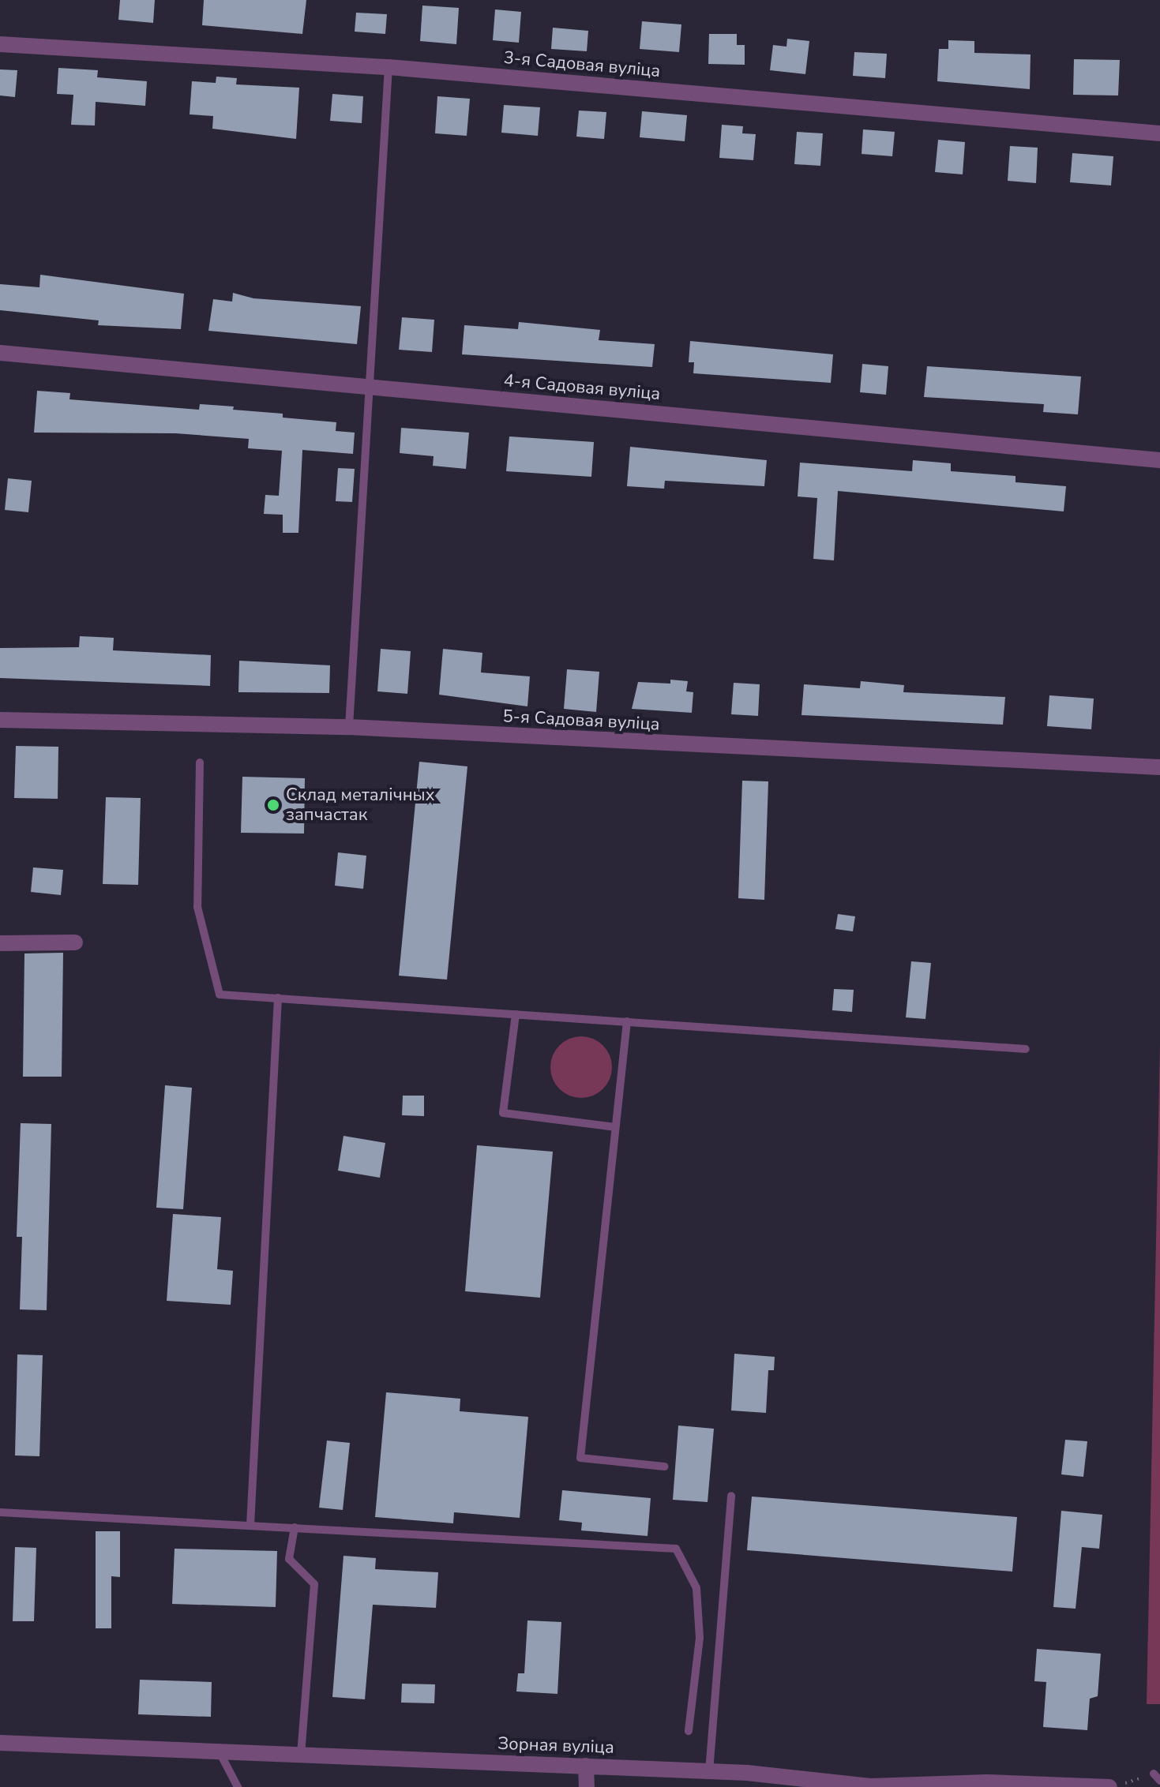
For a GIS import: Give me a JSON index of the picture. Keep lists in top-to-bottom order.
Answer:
{
  "streets": {
    "street": [
      "3-я Садовая вуліца",
      "4-я Садовая вуліца",
      "5-я Садовая вуліца",
      "Зорная вуліца"
    ]
  },
  "places": ["Склад металічных запчастак"]
}
